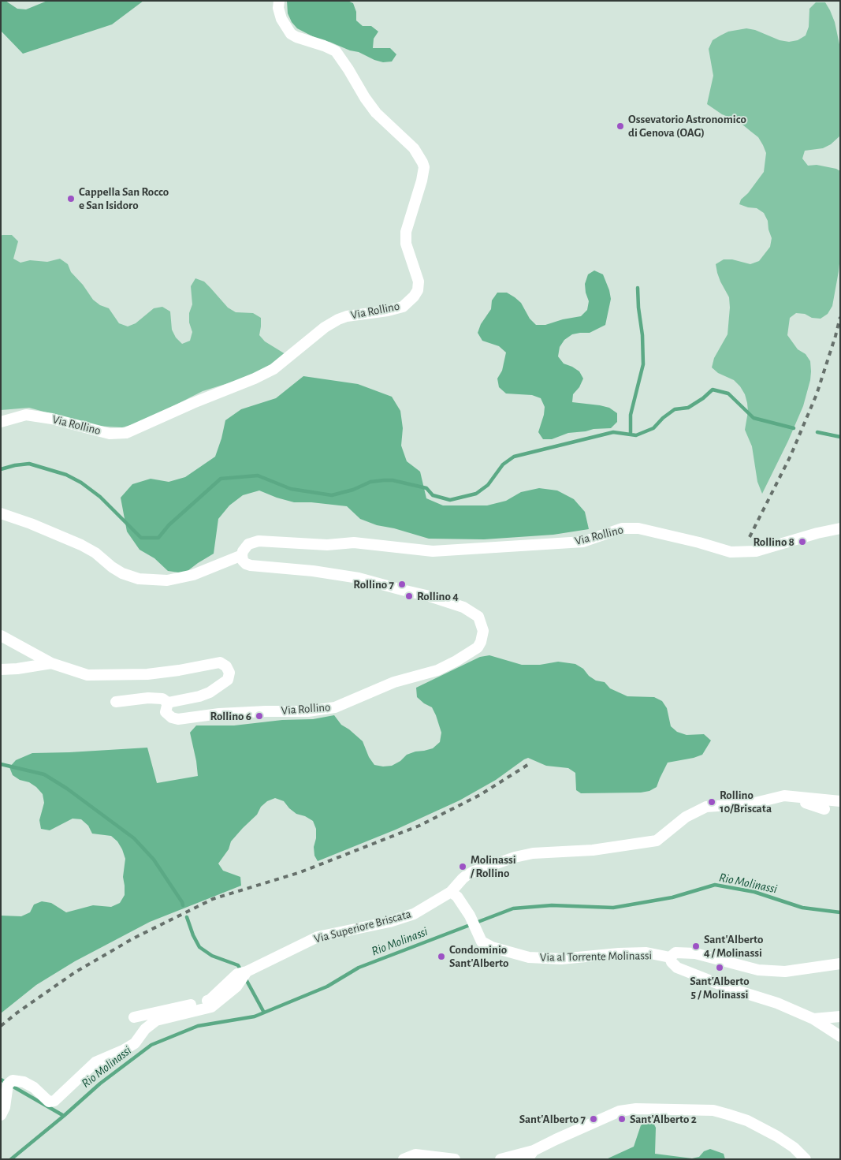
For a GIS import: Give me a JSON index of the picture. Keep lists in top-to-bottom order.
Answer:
{
  "streets": {
    "street": ["Via Rollino", "Via Superiore Briscata", "Via al Torrente Molinassi"]
  },
  "crossings": [
    ["Via Superiore Briscata", "Via al Torrente Molinassi"]
  ],
  "water": ["Rio Molinassi"],
  "places": [
    "Ossevatorio Astronomico di Genova (OAG)",
    "Cappella San Rocco e San Isidoro",
    "Rollino 8",
    "Rollino 7",
    "Rollino 4",
    "Rollino 6",
    "Rollino 10/Briscata",
    "Molinassi / Rollino",
    "Sant'Alberto 4 / Molinassi",
    "Condominio Sant'Alberto",
    "Sant'Alberto 5 / Molinassi",
    "Sant'Alberto 7",
    "Sant'Alberto 2"
  ]
}
